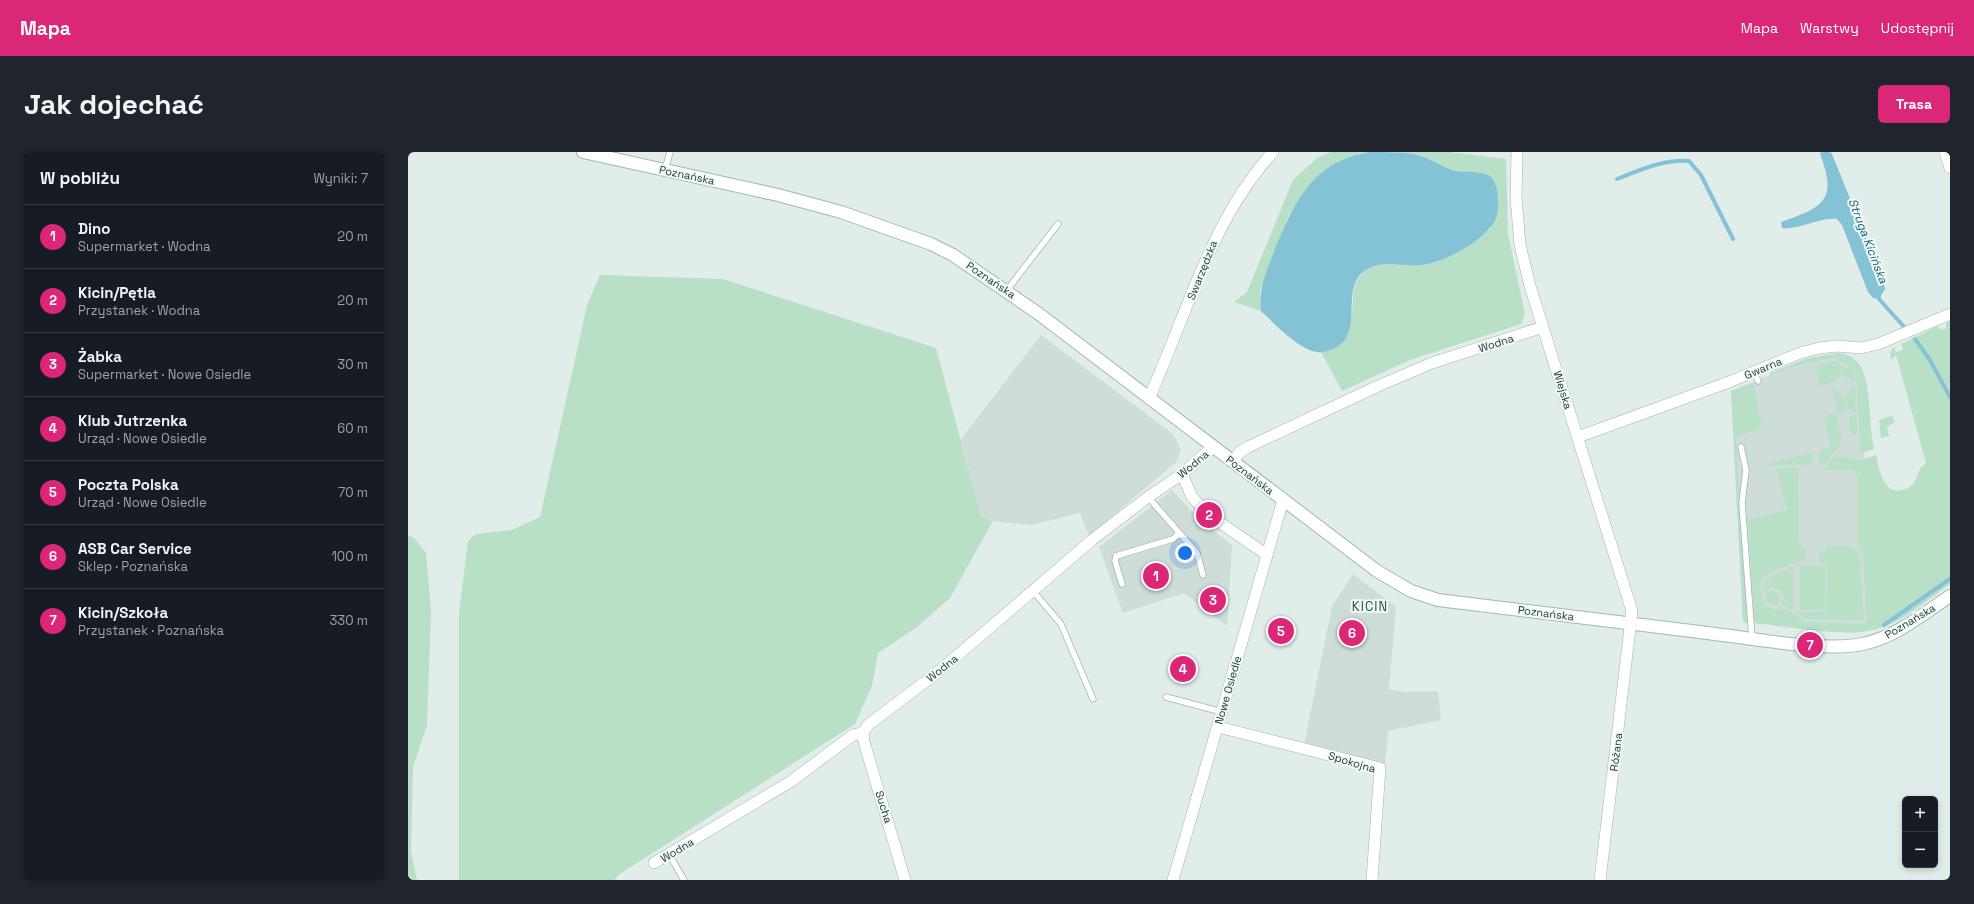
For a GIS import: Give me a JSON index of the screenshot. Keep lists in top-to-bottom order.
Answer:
{
  "streets": {
    "street": [
      "Poznańska",
      "Swarzędzka",
      "Wodna",
      "Gwarna",
      "Wiejska",
      "Nowe Osiedle",
      "Różana",
      "Spokojna",
      "Sucha"
    ]
  },
  "crossings": [
    ["Poznańska", "Swarzędzka"],
    ["Poznańska", "Wodna"],
    ["Poznańska", "Wiejska"],
    ["Poznańska", "Nowe Osiedle"],
    ["Poznańska", "Różana"],
    ["Wodna", "Wiejska"],
    ["Wodna", "Sucha"],
    ["Gwarna", "Wiejska"],
    ["Wiejska", "Różana"],
    ["Nowe Osiedle", "Spokojna"]
  ],
  "districts": ["KICIN"],
  "water": ["Struga Kicińska"],
  "page": {
    "header": "Mapa",
    "nav": ["Mapa", "Warstwy", "Udostępnij"],
    "buttons": "Trasa",
    "title": "Jak dojechać",
    "heading": ["W pobliżu", "Wyniki: 7"],
    "list": [
      {
        "mark": "1",
        "name": "Dino",
        "note": "Supermarket · Wodna",
        "value": "20 m"
      },
      {
        "mark": "2",
        "name": "Kicin/Pętla",
        "note": "Przystanek · Wodna",
        "value": "20 m"
      },
      {
        "mark": "3",
        "name": "Żabka",
        "note": "Supermarket · Nowe Osiedle",
        "value": "30 m"
      },
      {
        "mark": "4",
        "name": "Klub Jutrzenka",
        "note": "Urząd · Nowe Osiedle",
        "value": "60 m"
      },
      {
        "mark": "5",
        "name": "Poczta Polska",
        "note": "Urząd · Nowe Osiedle",
        "value": "70 m"
      },
      {
        "mark": "6",
        "name": "ASB Car Service",
        "note": "Sklep · Poznańska",
        "value": "100 m"
      },
      {
        "mark": "7",
        "name": "Kicin/Szkoła",
        "note": "Przystanek · Poznańska",
        "value": "330 m"
      }
    ],
    "pins": [
      "2",
      "1",
      "3",
      "5",
      "6",
      "7",
      "4"
    ],
    "map_buttons": ["+", "−"]
  }
}
